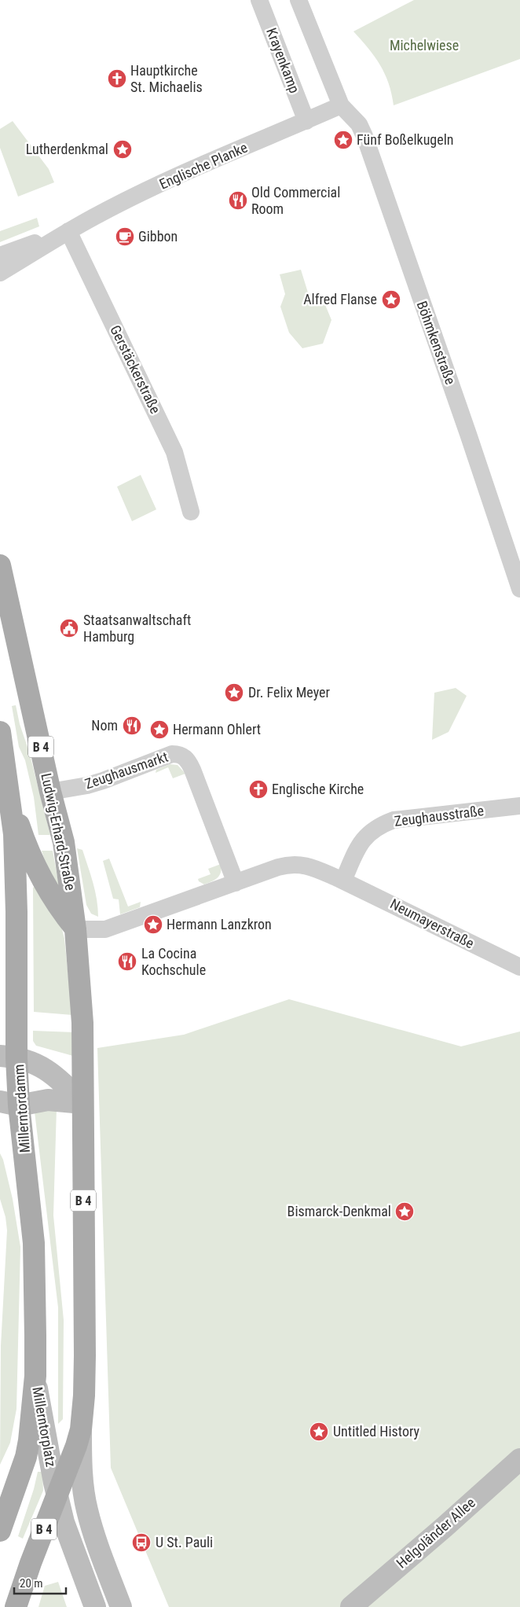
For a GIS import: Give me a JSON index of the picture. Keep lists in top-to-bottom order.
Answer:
{
  "streets": {
    "main road": [
      "B 4",
      "Ludwig-Erhard-Straße",
      "Millerntordamm",
      "Millerntorplatz",
      "Helgoländer Allee"
    ],
    "street": [
      "Krayenkamp",
      "Englische Planke",
      "Böhmkenstraße",
      "Gerstäckerstraße",
      "Zeughausmarkt",
      "Zeughausstraße",
      "Neumayerstraße"
    ]
  },
  "crossings": [
    ["Krayenkamp", "Englische Planke"],
    ["Englische Planke", "Böhmkenstraße"],
    ["Englische Planke", "Gerstäckerstraße"],
    ["B 4", "Ludwig-Erhard-Straße"],
    ["B 4", "Millerntordamm"],
    ["B 4", "Millerntorplatz"],
    ["Zeughausmarkt", "Ludwig-Erhard-Straße"],
    ["Zeughausstraße", "Neumayerstraße"],
    ["Ludwig-Erhard-Straße", "Millerntordamm"],
    ["Millerntordamm", "Millerntorplatz"]
  ],
  "parks": ["Michelwiese"],
  "places": {
    "church": ["Hauptkirche St. Michaelis", "Englische Kirche"],
    "place": [
      "Fünf Boßelkugeln",
      "Lutherdenkmal",
      "Alfred Flanse",
      "Dr. Felix Meyer",
      "Hermann Ohlert",
      "Hermann Lanzkron",
      "Bismarck-Denkmal",
      "Untitled History"
    ],
    "restaurant": ["Old Commercial Room", "Nom", "La Cocina Kochschule"],
    "cafe": ["Gibbon"],
    "public building": ["Staatsanwaltschaft Hamburg"],
    "bus stop": ["U St. Pauli"]
  },
  "scale_bar": "20 m"
}
